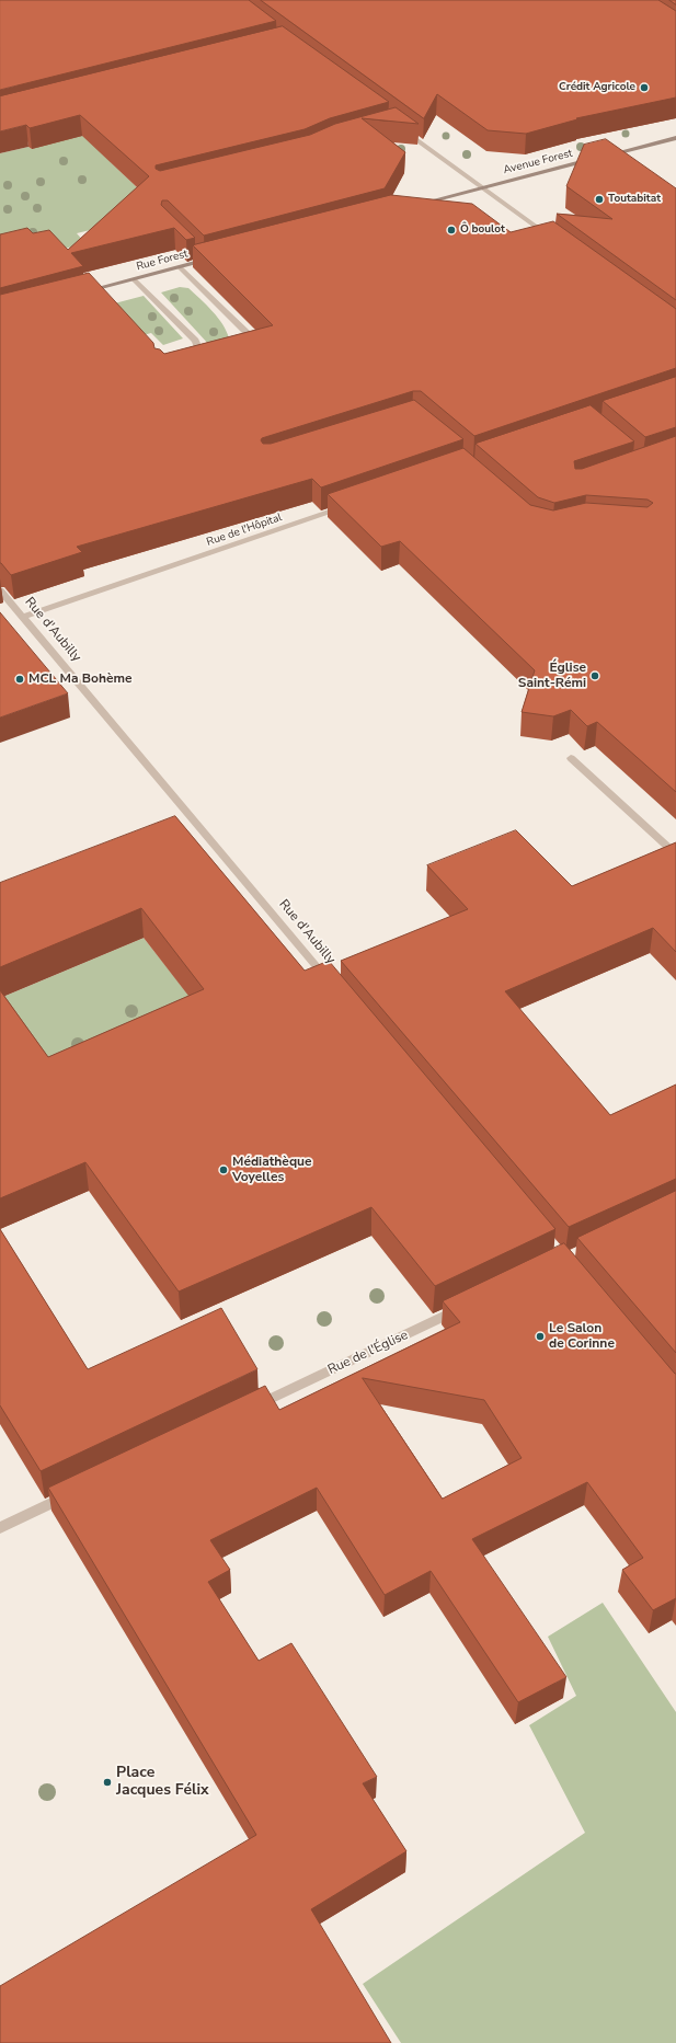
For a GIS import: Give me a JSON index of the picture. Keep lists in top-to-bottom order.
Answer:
{
  "streets": {
    "main road": ["Avenue Forest", "Rue Forest"],
    "street": ["Rue de l'Hôpital", "Rue d'Aubilly", "Rue de l'Église"]
  },
  "crossings": [
    ["Rue de l'Hôpital", "Rue d'Aubilly"]
  ],
  "places": [
    "Crédit Agricole",
    "Toutabitat",
    "Ô boulot",
    "Église Saint-Rémi",
    "MCL Ma Bohème",
    "Médiathèque Voyelles",
    "Le Salon de Corinne",
    "Place Jacques Félix"
  ]
}
